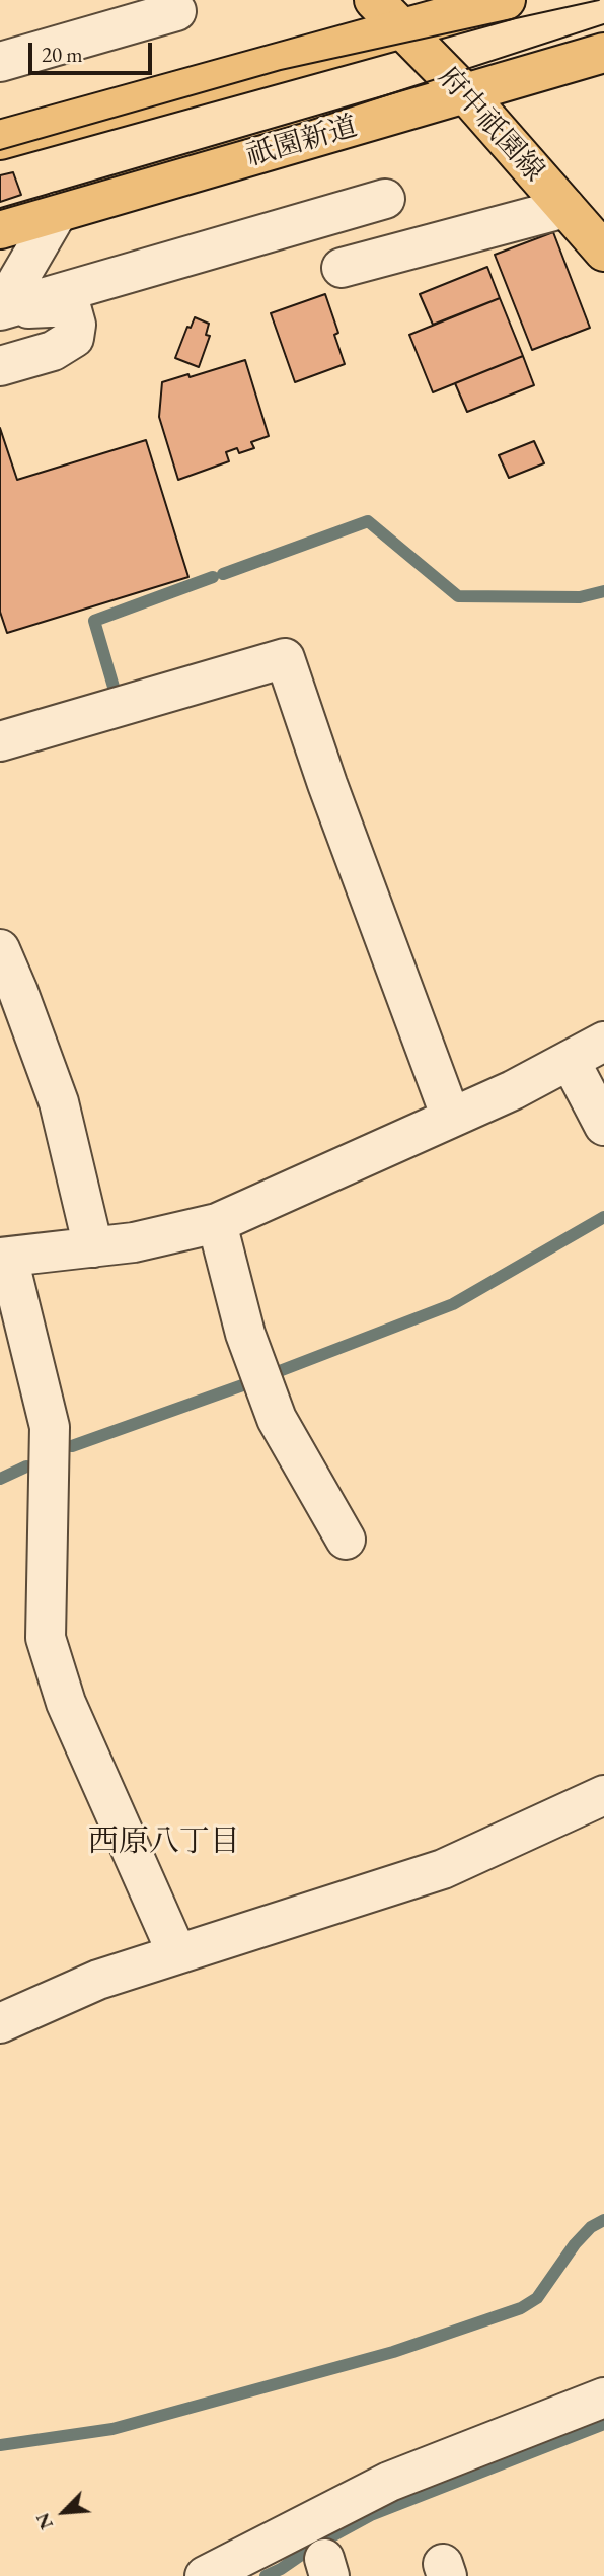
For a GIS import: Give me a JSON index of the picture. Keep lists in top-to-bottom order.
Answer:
{
  "streets": {
    "main road": ["府中祇園線", "祇園新道"]
  },
  "crossings": [
    ["府中祇園線", "祇園新道"]
  ],
  "districts": ["西原八丁目"],
  "scale_bar": "20 m",
  "north": "bottom left"
}
